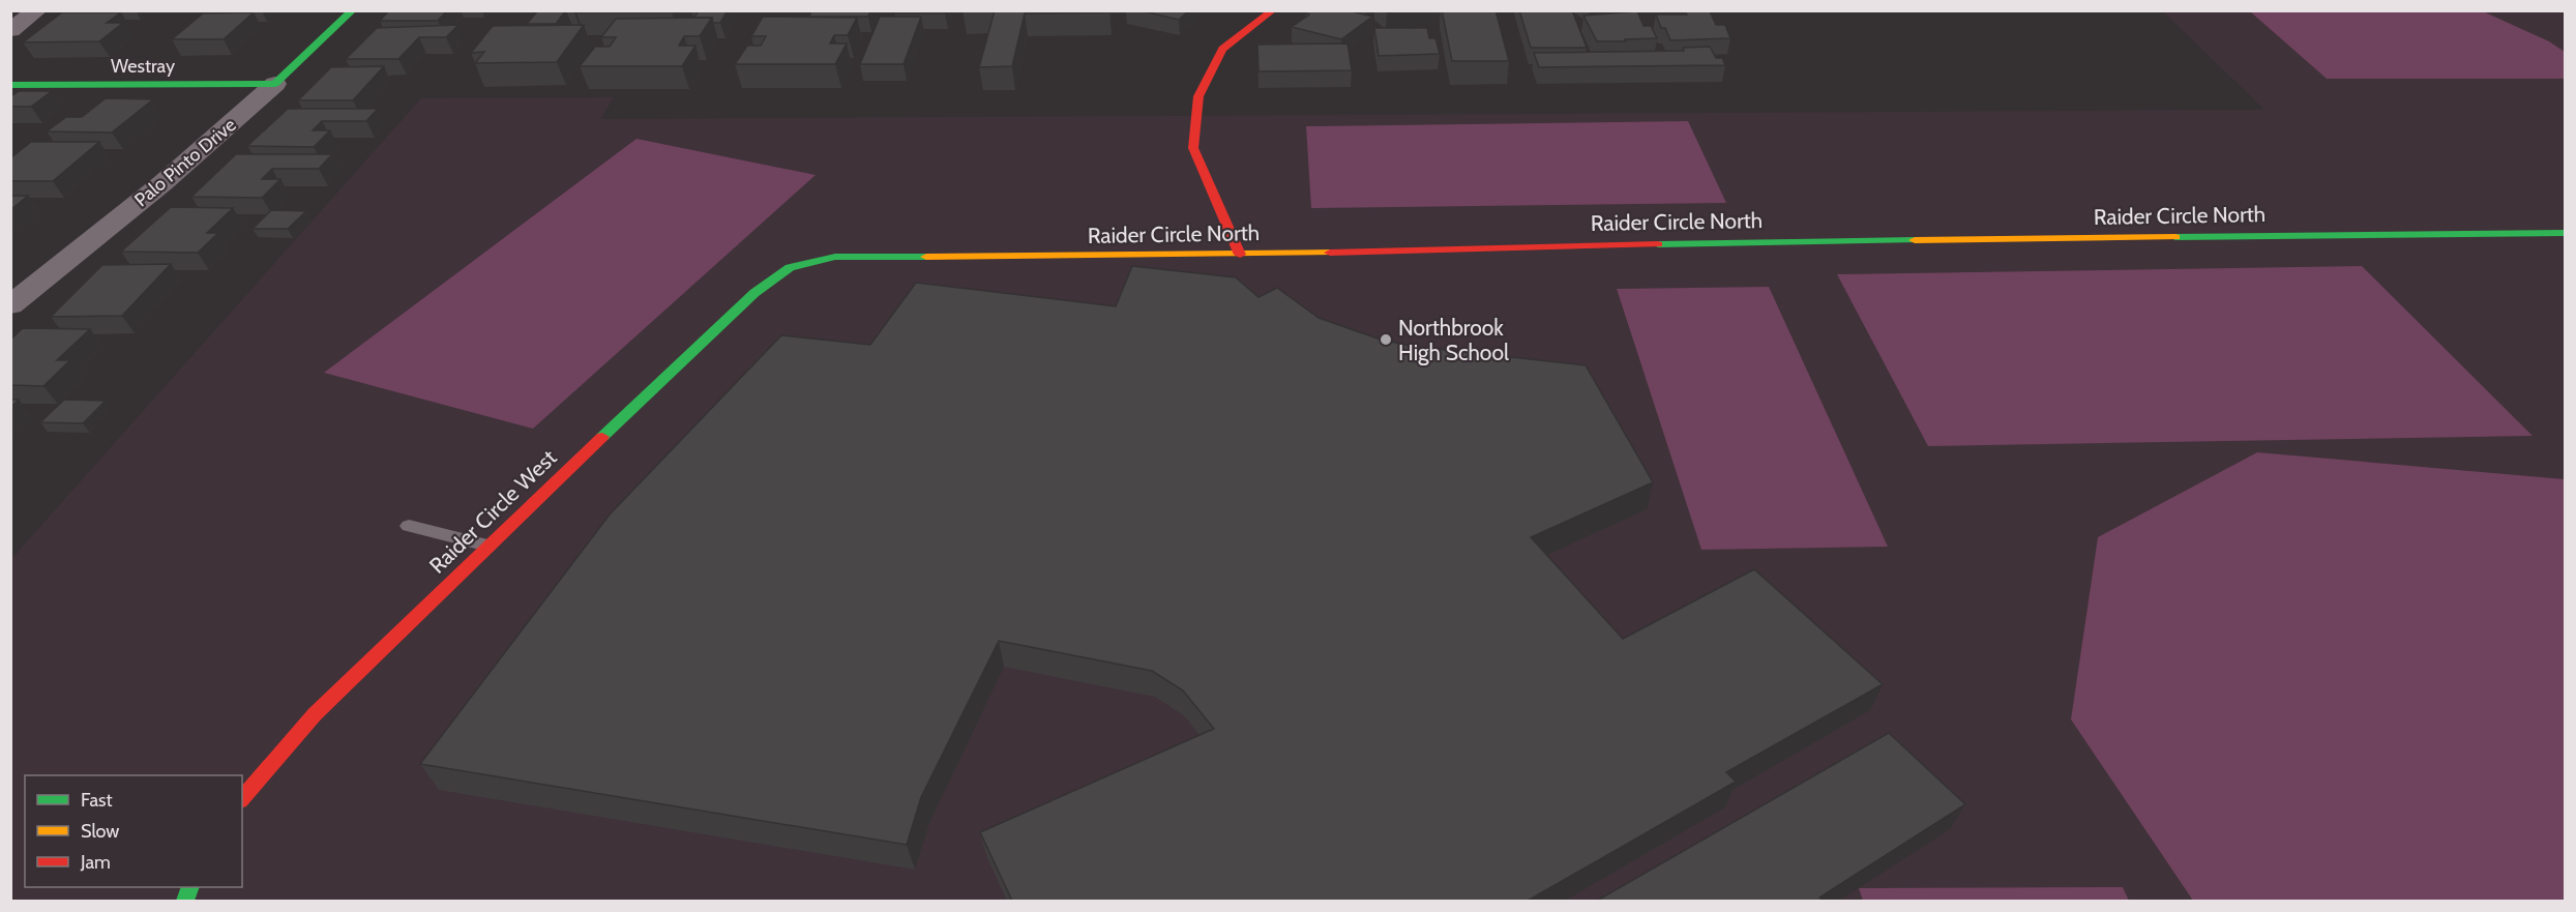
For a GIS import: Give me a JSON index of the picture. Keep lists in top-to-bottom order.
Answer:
{
  "streets": {
    "street": [
      "Westray",
      "Palo Pinto Drive",
      "Raider Circle North",
      "Raider Circle West"
    ]
  },
  "crossings": [
    ["Westray", "Palo Pinto Drive"],
    ["Raider Circle North", "Raider Circle West"]
  ],
  "places": ["Northbrook High School"],
  "legend": ["Fast", "Slow", "Jam"]
}
